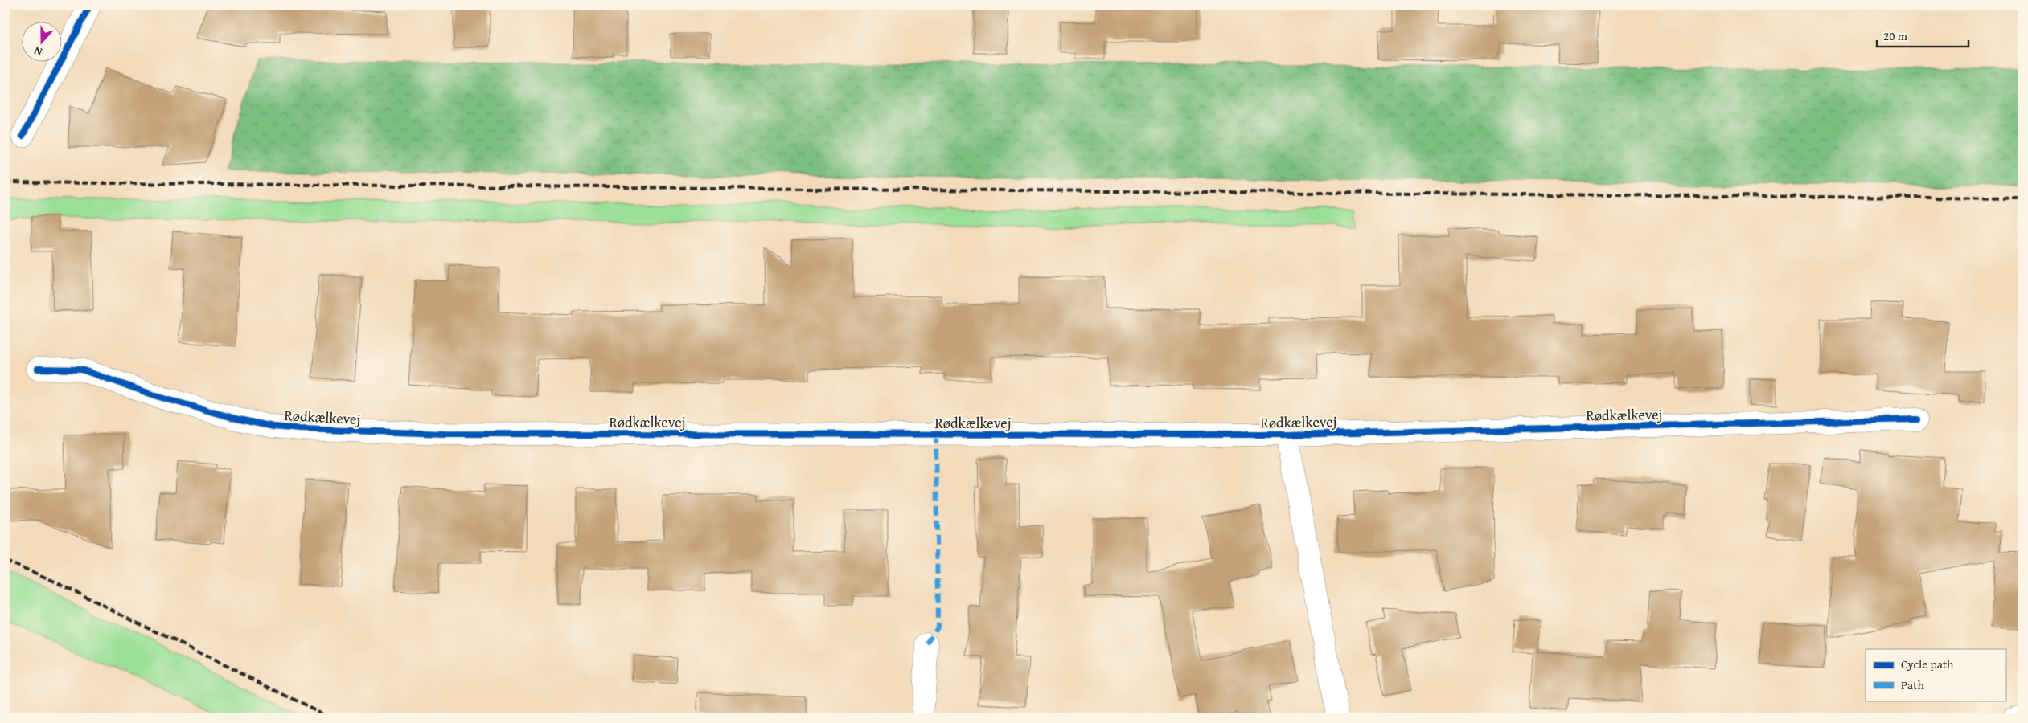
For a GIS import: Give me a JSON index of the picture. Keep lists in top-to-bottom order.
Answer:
{
  "streets": {
    "street": ["Rødkælkevej"]
  },
  "legend": ["Cycle path", "Path"],
  "scale_bar": "20 m",
  "north": "bottom"
}
